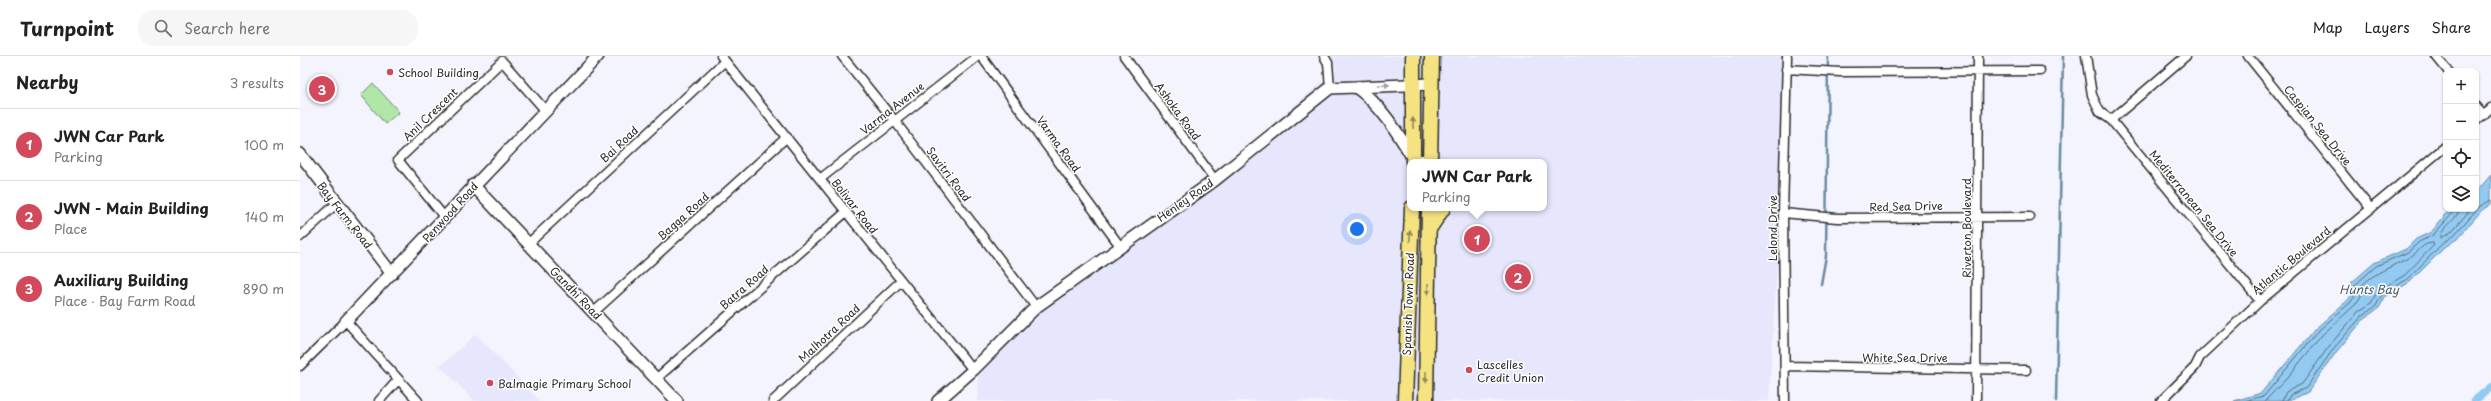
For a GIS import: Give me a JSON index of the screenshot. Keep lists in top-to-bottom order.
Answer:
{
  "streets": {
    "highway": ["Spanish Town Road"],
    "street": [
      "Varma Avenue",
      "Ashoka Road",
      "Anil Crescent",
      "Caspian Sea Drive",
      "Bai Road",
      "Varma Road",
      "Savitri Road",
      "Henley Road",
      "Mediterranean Sea Drive",
      "Bolivar Road",
      "Red Sea Drive",
      "Penwood Road",
      "Bay Farm Road",
      "Bagga Road",
      "Lelond Drive",
      "Riverton Boulevard",
      "Atlantic Boulevard",
      "Batra Road",
      "Gandhi Road",
      "Malhotra Road",
      "White Sea Drive"
    ]
  },
  "crossings": [
    ["Varma Avenue", "Varma Road"],
    ["Varma Avenue", "Savitri Road"],
    ["Varma Avenue", "Bolivar Road"],
    ["Ashoka Road", "Henley Road"],
    ["Anil Crescent", "Penwood Road"],
    ["Caspian Sea Drive", "Atlantic Boulevard"],
    ["Bai Road", "Bolivar Road"],
    ["Bai Road", "Gandhi Road"],
    ["Varma Road", "Henley Road"],
    ["Savitri Road", "Henley Road"],
    ["Henley Road", "Bolivar Road"],
    ["Mediterranean Sea Drive", "Atlantic Boulevard"],
    ["Bolivar Road", "Bagga Road"],
    ["Bolivar Road", "Batra Road"],
    ["Bolivar Road", "Malhotra Road"],
    ["Red Sea Drive", "Lelond Drive"],
    ["Red Sea Drive", "Riverton Boulevard"],
    ["Penwood Road", "Bay Farm Road"],
    ["Penwood Road", "Gandhi Road"],
    ["Bagga Road", "Gandhi Road"],
    ["Lelond Drive", "White Sea Drive"],
    ["Riverton Boulevard", "White Sea Drive"],
    ["Batra Road", "Gandhi Road"]
  ],
  "water": ["Hunts Bay"],
  "places": ["School Building", "Lascelles Credit Union", "Balmagie Primary School"],
  "page": {
    "header": "Turnpoint",
    "search": "Search here",
    "nav": ["Map", "Layers", "Share"],
    "heading": ["Nearby", "3 results"],
    "map_buttons": ["+", "−"],
    "pins": ["3", "1", "2"],
    "list": [
      {
        "mark": "1",
        "name": "JWN Car Park",
        "note": "Parking",
        "value": "100 m"
      },
      {
        "mark": "2",
        "name": "JWN - Main Building",
        "note": "Place",
        "value": "140 m"
      },
      {
        "mark": "3",
        "name": "Auxiliary Building",
        "note": "Place · Bay Farm Road",
        "value": "890 m"
      }
    ],
    "popup": ["JWN Car Park", "Parking"]
  }
}
